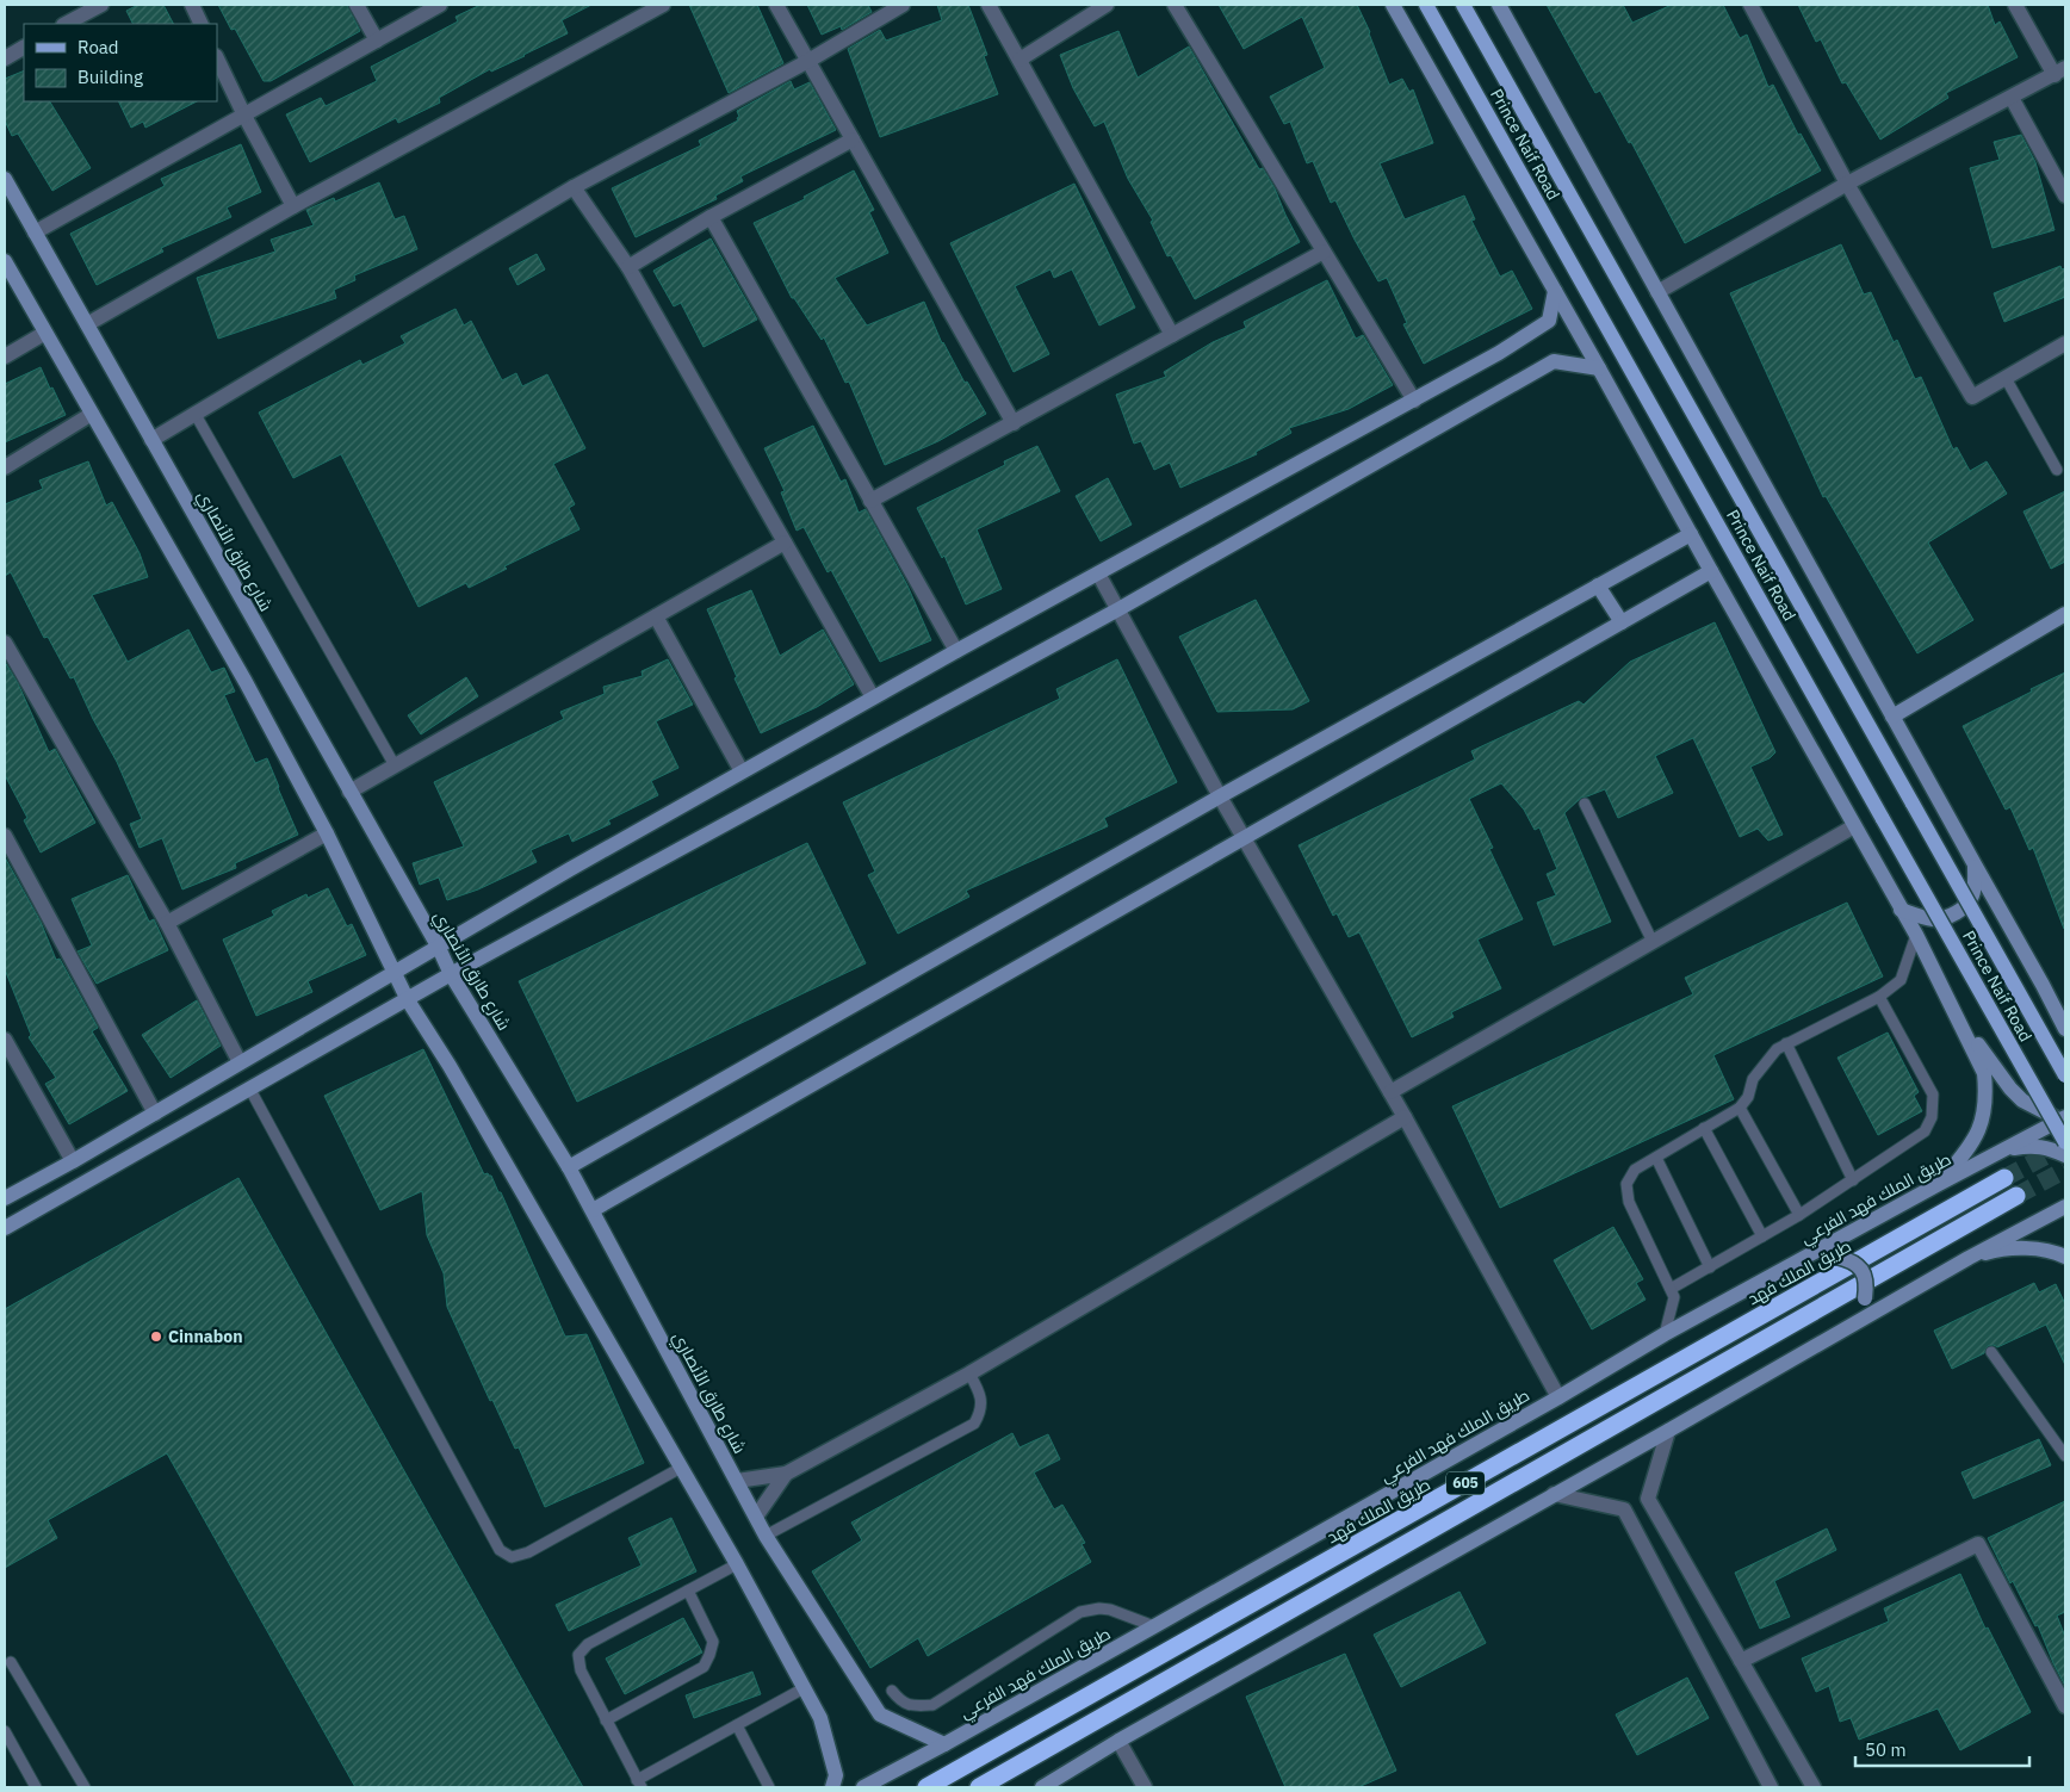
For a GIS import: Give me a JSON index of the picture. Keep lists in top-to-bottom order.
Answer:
{
  "streets": {
    "highway": ["طريق الملك فهد", "605"],
    "main road": ["Prince Naif Road"],
    "street": ["شارع طارق الأنصاري", "طريق الملك فهد الفرعي"]
  },
  "crossings": [
    ["شارع طارق الأنصاري", "طريق الملك فهد الفرعي"]
  ],
  "places": ["Cinnabon"],
  "legend": ["Road", "Building"],
  "scale_bar": "50 m"
}
